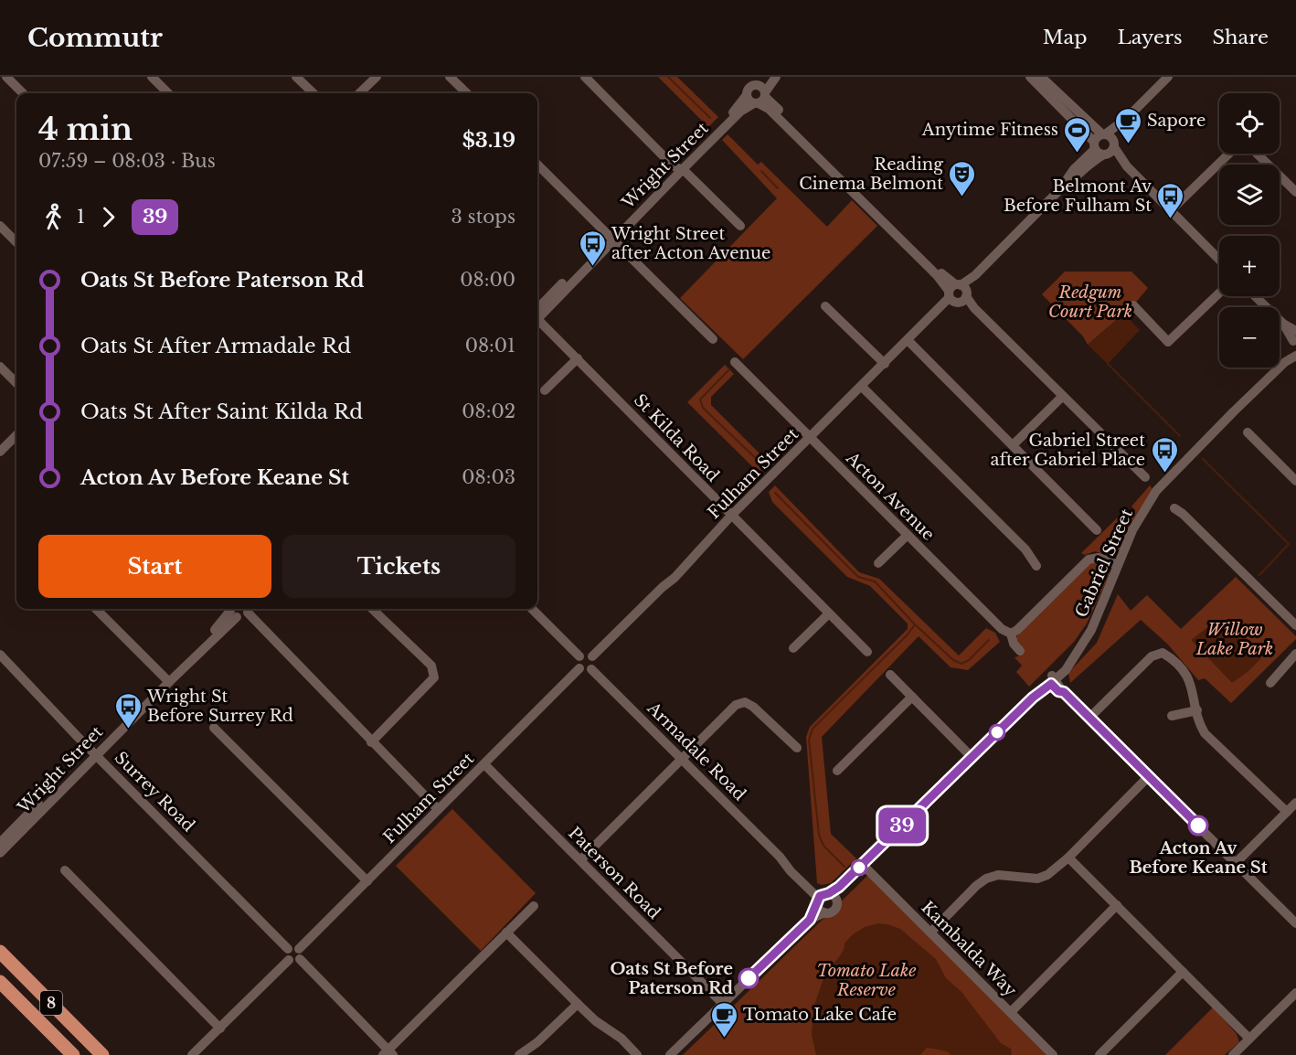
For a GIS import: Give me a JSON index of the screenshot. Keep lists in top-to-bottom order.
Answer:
{
  "streets": {
    "highway": ["8"],
    "street": [
      "Wright Street",
      "St Kilda Road",
      "Fulham Street",
      "Acton Avenue",
      "Gabriel Street",
      "Armadale Road",
      "Surrey Road",
      "Paterson Road",
      "Kambalda Way"
    ]
  },
  "crossings": [
    ["Wright Street", "Surrey Road"],
    ["St Kilda Road", "Fulham Street"],
    ["Fulham Street", "Acton Avenue"],
    ["Fulham Street", "Armadale Road"],
    ["Fulham Street", "Surrey Road"],
    ["Fulham Street", "Paterson Road"],
    ["Gabriel Street", "Armadale Road"],
    ["Gabriel Street", "Kambalda Way"]
  ],
  "parks": ["Redgum Court Park", "Willow Lake Park", "Tomato Lake Reserve"],
  "places": {
    "cafe": ["Sapore", "Tomato Lake Cafe"],
    "sports": ["Anytime Fitness"],
    "theatre": ["Reading Cinema Belmont"],
    "bus stop": [
      "Belmont Av Before Fulham St",
      "Wright Street after Acton Avenue",
      "Gabriel Street after Gabriel Place",
      "Wright St Before Surrey Rd"
    ],
    "other": ["Acton Av Before Keane St", "Oats St Before Paterson Rd"]
  },
  "lines": ["bus line 39"],
  "page": {
    "header": "Commutr",
    "nav": ["Map", "Layers", "Share"],
    "on_map": "39",
    "map_buttons": ["+", "−"],
    "heading": ["4 min", "07:59 – 08:03 · Bus", "$3.19"],
    "legs": ["1", "39", "3 stops"],
    "list": [
      {
        "name": "Oats St Before Paterson Rd",
        "value": "08:00"
      },
      {
        "name": "Oats St After Armadale Rd",
        "value": "08:01"
      },
      {
        "name": "Oats St After Saint Kilda Rd",
        "value": "08:02"
      },
      {
        "name": "Acton Av Before Keane St",
        "value": "08:03"
      }
    ],
    "buttons": ["Start", "Tickets"]
  }
}
